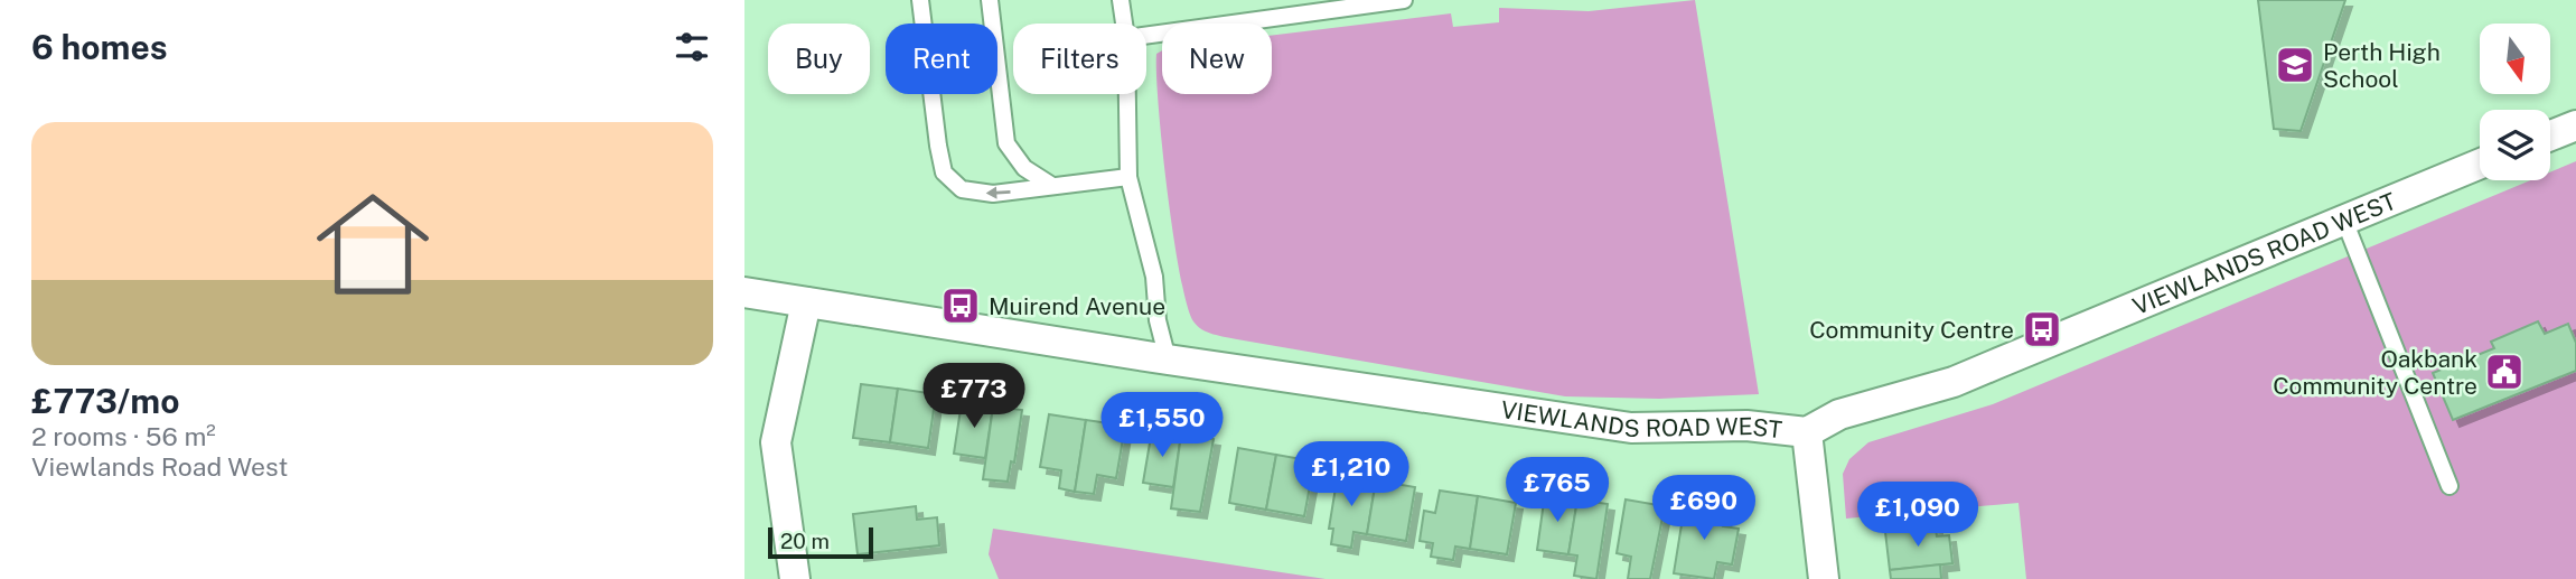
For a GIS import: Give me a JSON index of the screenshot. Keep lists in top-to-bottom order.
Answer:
{
  "streets": {
    "street": ["VIEWLANDS ROAD WEST"]
  },
  "places": {
    "school or university": ["Perth High School"],
    "bus stop": ["Muirend Avenue", "Community Centre"],
    "public building": ["Oakbank Community Centre"]
  },
  "scale_bar": "20 m",
  "north": "bottom",
  "page": {
    "heading": "6 homes",
    "chip": [
      "Buy",
      "Rent",
      "Filters",
      "New"
    ],
    "list": [
      {
        "name": "£773/mo",
        "note": "2 rooms · 56 m² · Viewlands Road West"
      }
    ],
    "price": [
      "£773",
      "£1,550",
      "£1,210",
      "£765",
      "£690",
      "£1,090"
    ],
    "scale": "20 m"
  }
}
